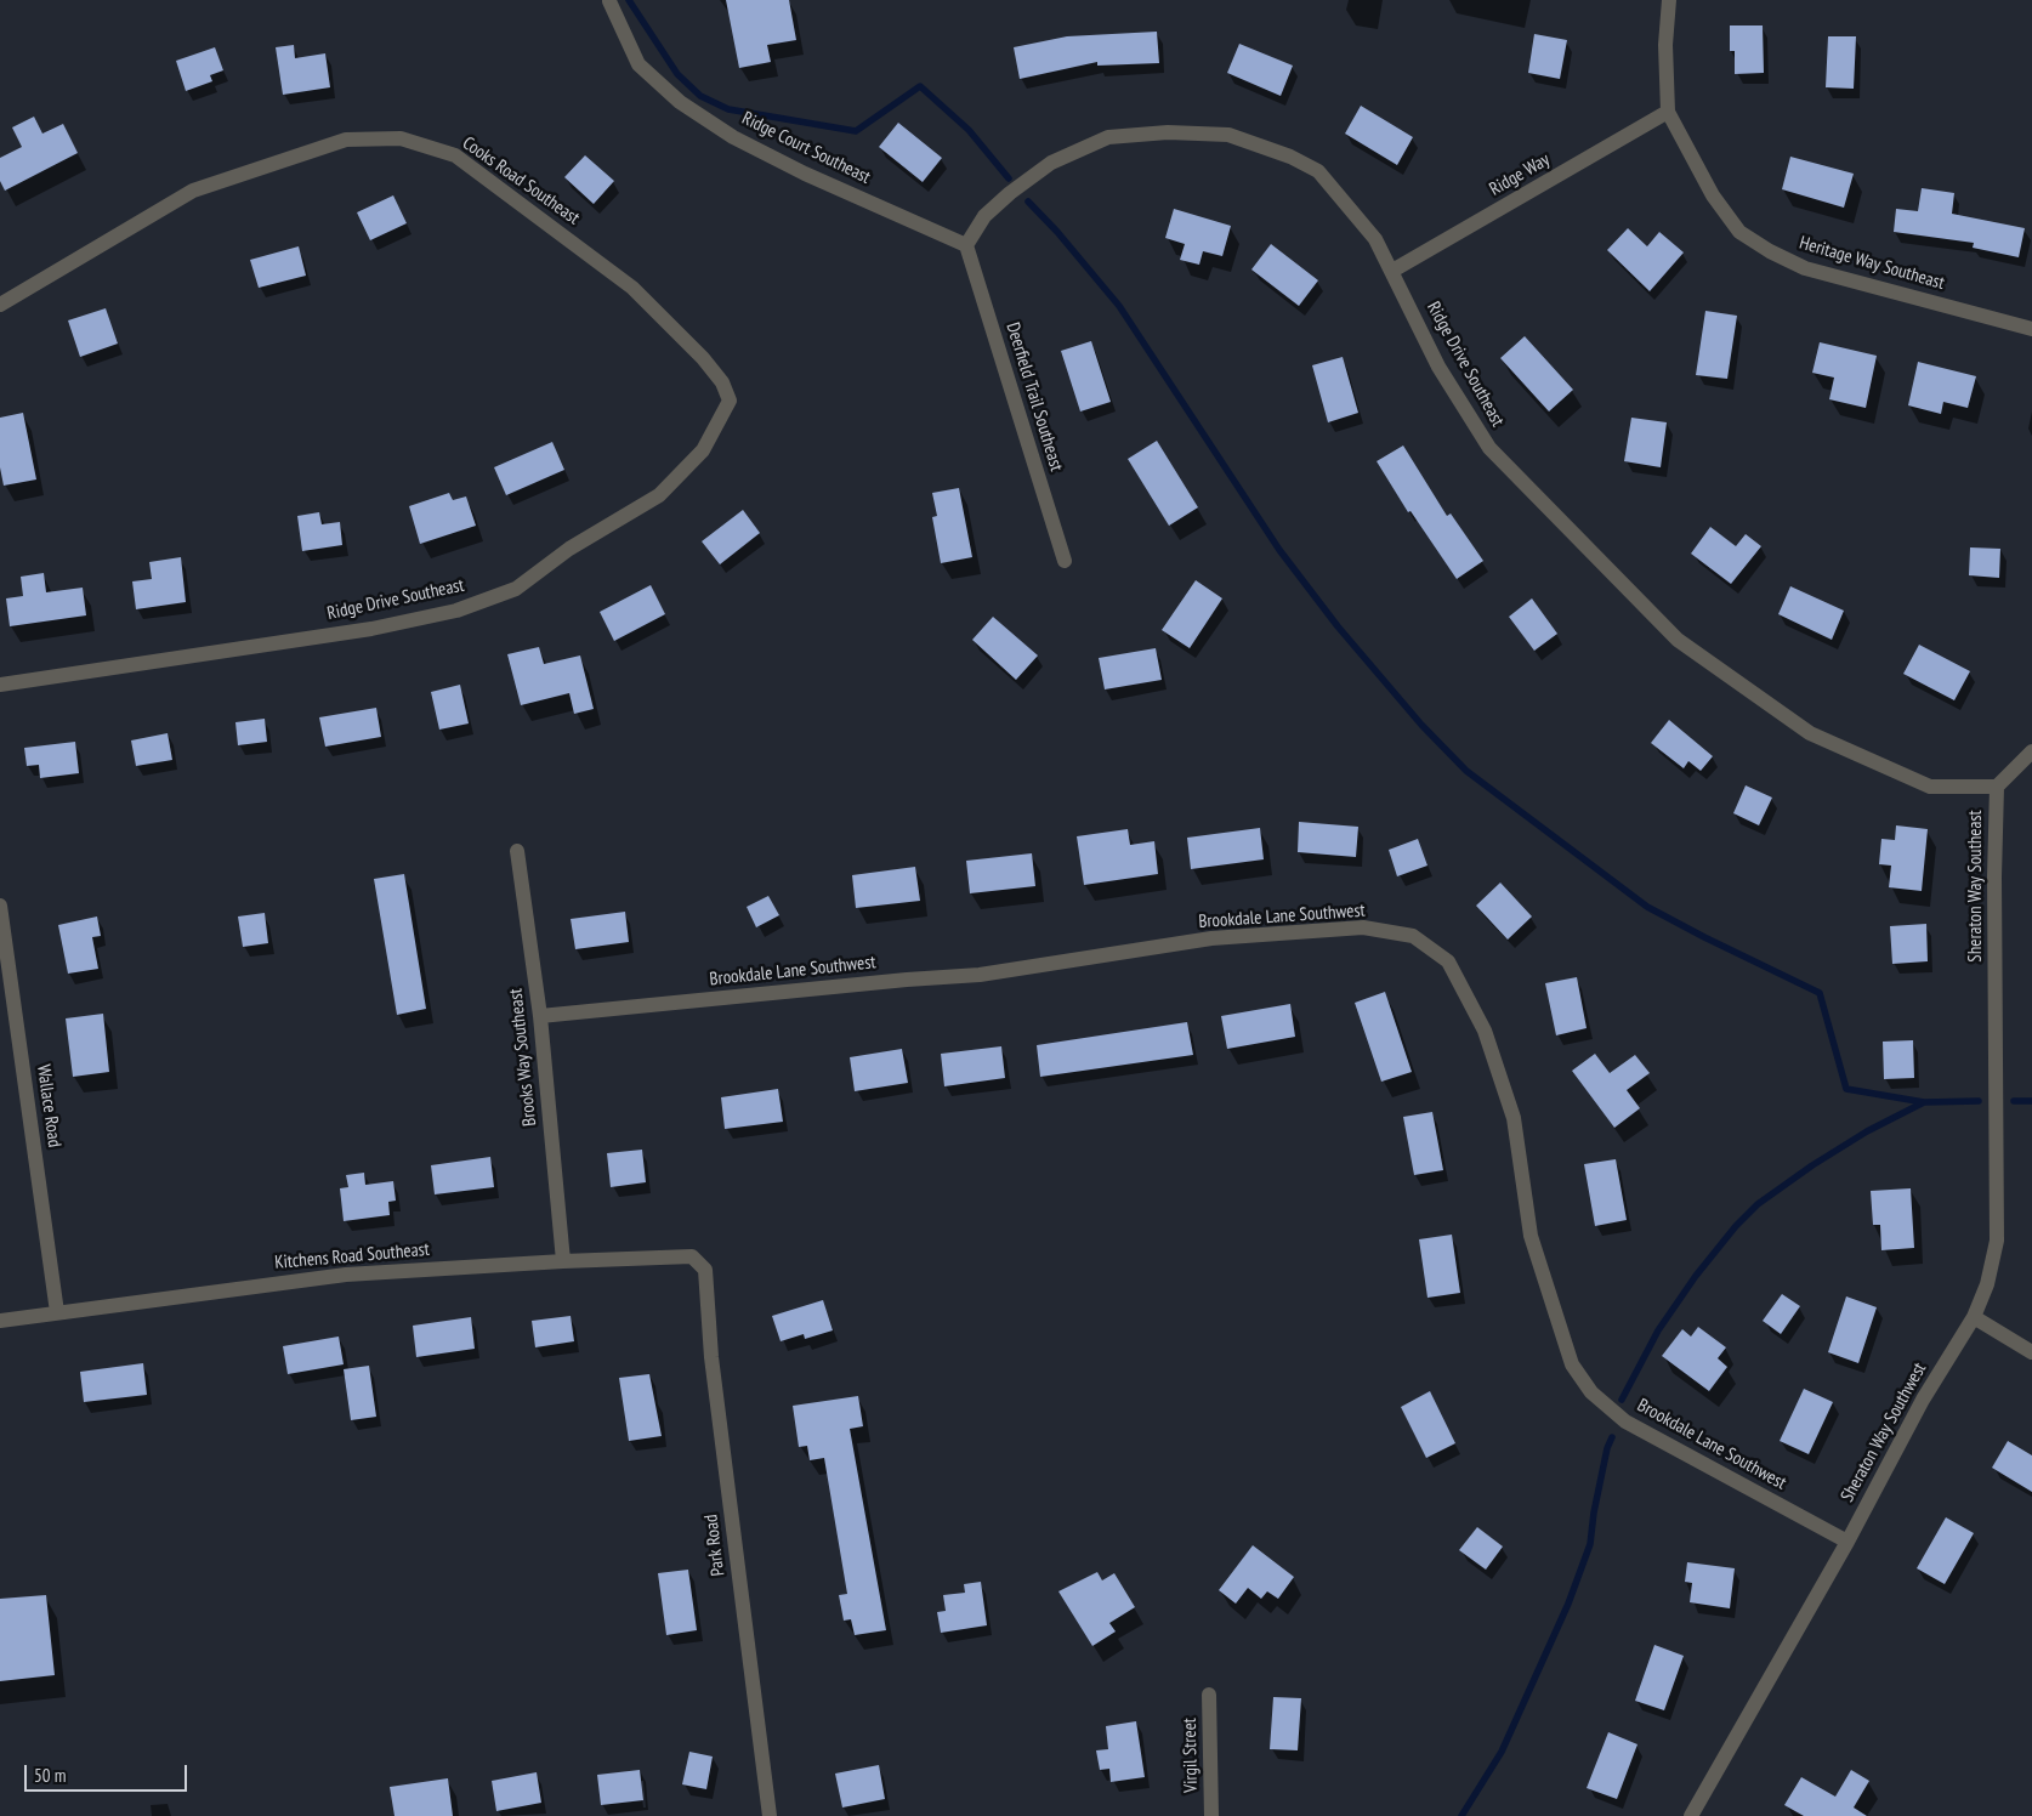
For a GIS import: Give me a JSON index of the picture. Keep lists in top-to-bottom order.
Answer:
{
  "streets": {
    "street": [
      "Ridge Court Southeast",
      "Ridge Way",
      "Cooks Road Southeast",
      "Heritage Way Southeast",
      "Ridge Drive Southeast",
      "Deerfield Trail Southeast",
      "Sheraton Way Southeast",
      "Brookdale Lane Southwest",
      "Brooks Way Southeast",
      "Wallace Road",
      "Kitchens Road Southeast",
      "Sheraton Way Southwest",
      "Park Road",
      "Virgil Street"
    ]
  },
  "crossings": [
    ["Ridge Court Southeast", "Ridge Drive Southeast"],
    ["Ridge Court Southeast", "Deerfield Trail Southeast"],
    ["Ridge Way", "Heritage Way Southeast"],
    ["Ridge Way", "Ridge Drive Southeast"],
    ["Cooks Road Southeast", "Ridge Drive Southeast"],
    ["Ridge Drive Southeast", "Deerfield Trail Southeast"],
    ["Ridge Drive Southeast", "Sheraton Way Southeast"],
    ["Sheraton Way Southeast", "Sheraton Way Southwest"],
    ["Brookdale Lane Southwest", "Brooks Way Southeast"],
    ["Brookdale Lane Southwest", "Sheraton Way Southwest"],
    ["Brooks Way Southeast", "Kitchens Road Southeast"],
    ["Wallace Road", "Kitchens Road Southeast"],
    ["Kitchens Road Southeast", "Park Road"]
  ],
  "scale_bar": "50 m"
}
